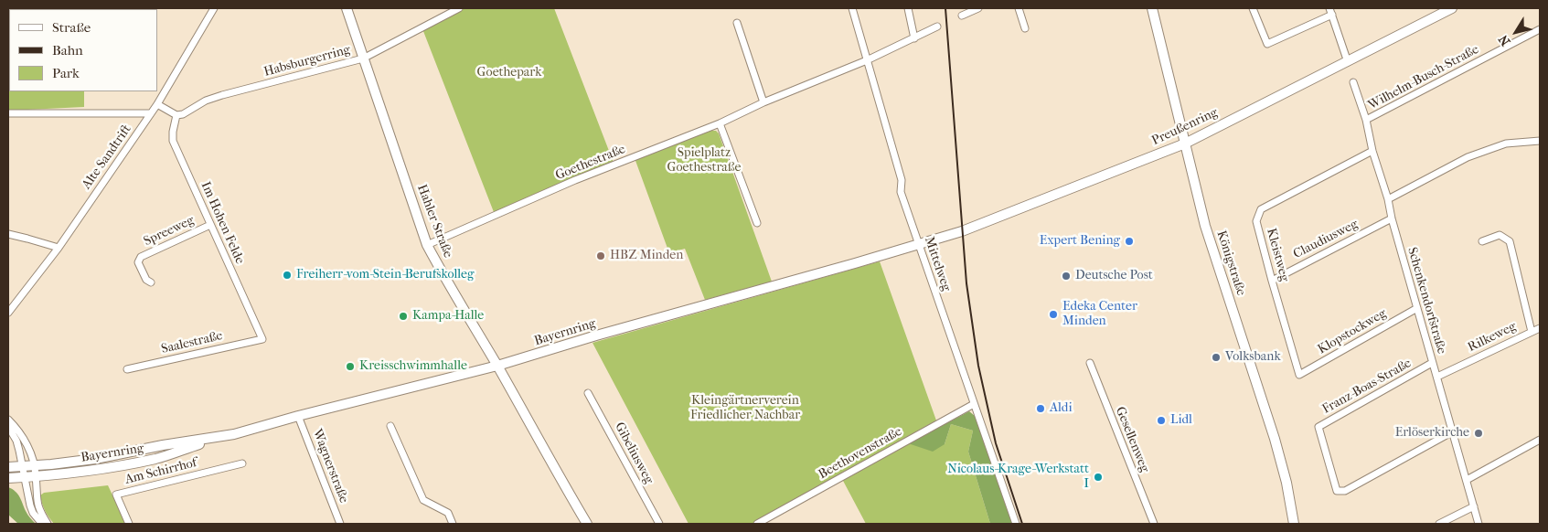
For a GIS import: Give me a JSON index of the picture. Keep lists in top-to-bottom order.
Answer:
{
  "streets": {
    "street": [
      "Habsburgerring",
      "Wilhelm-Busch-Straße",
      "Preußenring",
      "Alte Sandtrift",
      "Goethestraße",
      "Hahler Straße",
      "Im Hohen Felde",
      "Spreeweg",
      "Claudiusweg",
      "Kleistweg",
      "Königstraße",
      "Mittelweg",
      "Schenkendorfstraße",
      "Klopstockweg",
      "Bayernring",
      "Rilkeweg",
      "Saalestraße",
      "Franz-Boas-Straße",
      "Gesellenweg",
      "Gibeliusweg",
      "Beethovenstraße",
      "Wagnerstraße",
      "Am Schirrhof"
    ]
  },
  "crossings": [
    ["Habsburgerring", "Hahler Straße"],
    ["Habsburgerring", "Im Hohen Felde"],
    ["Wilhelm-Busch-Straße", "Schenkendorfstraße"],
    ["Preußenring", "Königstraße"],
    ["Preußenring", "Mittelweg"],
    ["Preußenring", "Bayernring"],
    ["Goethestraße", "Hahler Straße"],
    ["Goethestraße", "Mittelweg"],
    ["Hahler Straße", "Bayernring"],
    ["Im Hohen Felde", "Spreeweg"],
    ["Im Hohen Felde", "Saalestraße"],
    ["Claudiusweg", "Kleistweg"],
    ["Claudiusweg", "Schenkendorfstraße"],
    ["Kleistweg", "Schenkendorfstraße"],
    ["Kleistweg", "Klopstockweg"],
    ["Mittelweg", "Bayernring"],
    ["Mittelweg", "Beethovenstraße"],
    ["Schenkendorfstraße", "Klopstockweg"],
    ["Schenkendorfstraße", "Rilkeweg"],
    ["Schenkendorfstraße", "Franz-Boas-Straße"],
    ["Bayernring", "Wagnerstraße"]
  ],
  "parks": ["Goethepark", "Spielplatz Goethestraße", "Kleingärtnerverein Friedlicher Nachbar"],
  "places": [
    "Expert Bening",
    "HBZ Minden",
    "Freiherr-vom-Stein-Berufskolleg",
    "Deutsche Post",
    "Edeka Center Minden",
    "Kampa-Halle",
    "Volksbank",
    "Kreisschwimmhalle",
    "Aldi",
    "Lidl",
    "Erlöserkirche",
    "Nicolaus-Krage-Werkstatt I"
  ],
  "legend": ["Straße", "Bahn", "Park"],
  "north": "bottom left"
}
